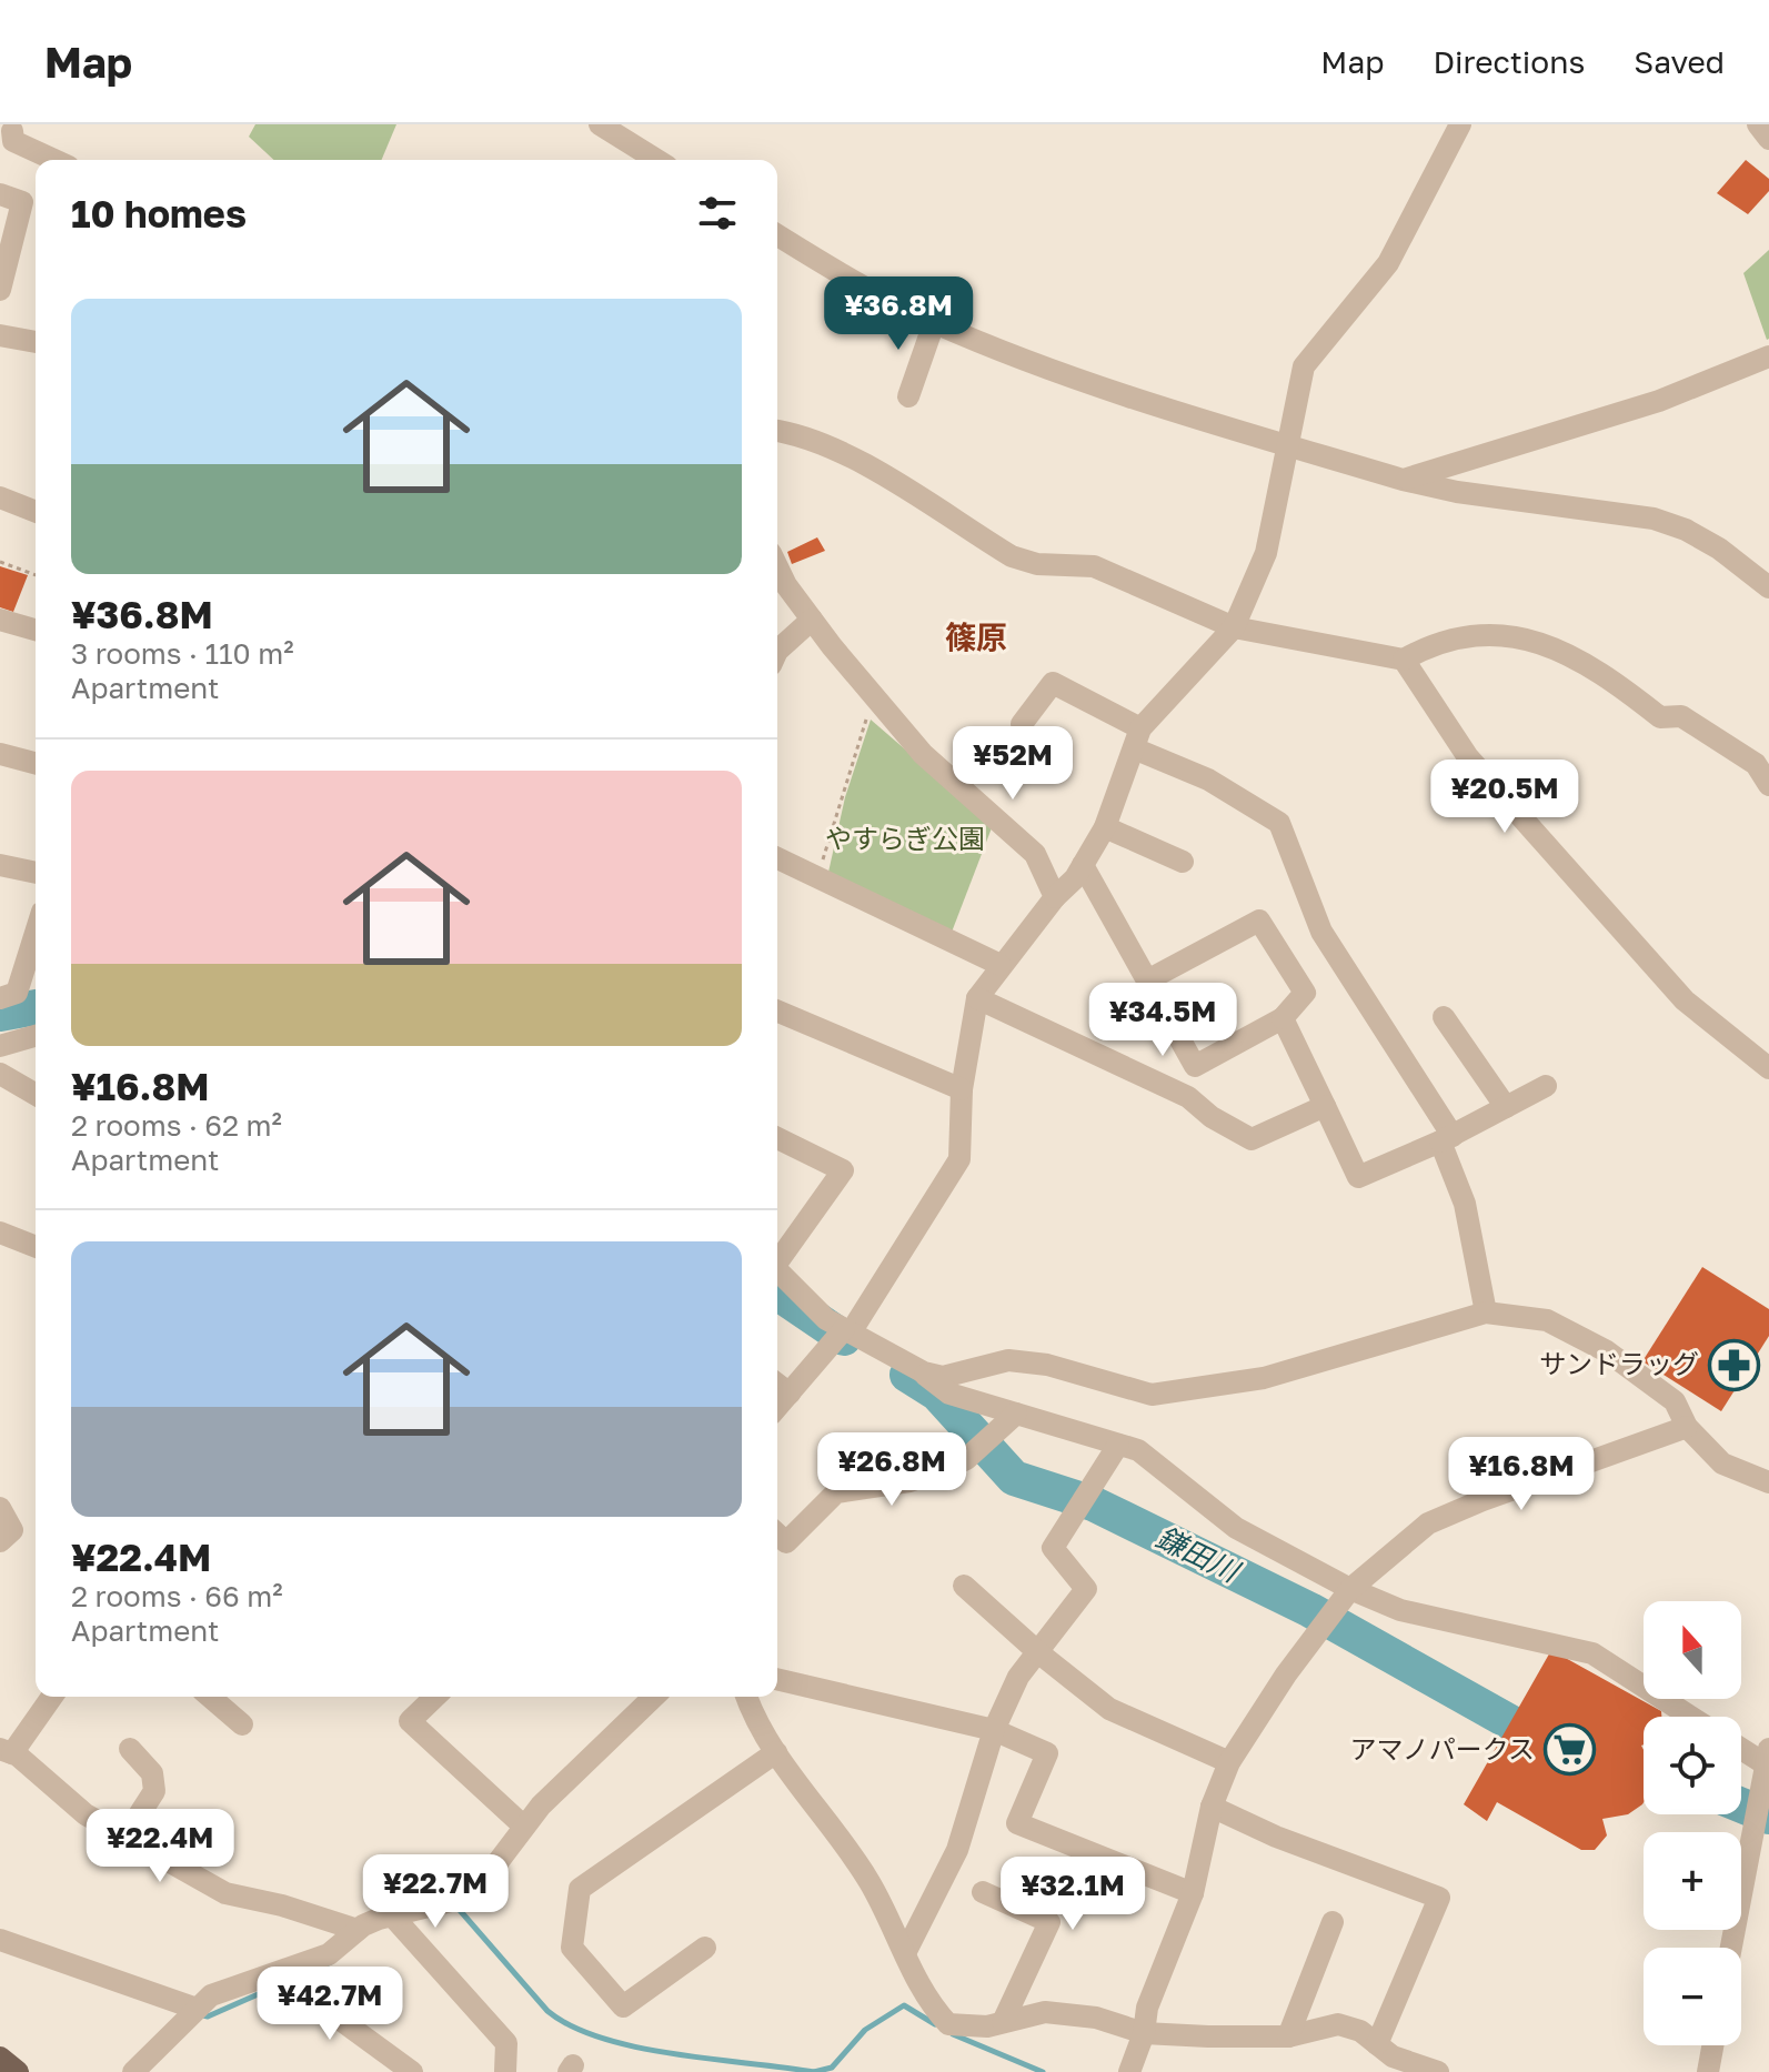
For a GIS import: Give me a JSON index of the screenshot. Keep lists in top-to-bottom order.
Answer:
{
  "districts": ["篠原"],
  "water": ["鎌田川"],
  "parks": ["やすらぎ公園"],
  "places": {
    "pharmacy": ["サンドラッグ"],
    "supermarket": ["アマノパークス"]
  },
  "north": "top",
  "page": {
    "header": "Map",
    "nav": ["Map", "Directions", "Saved"],
    "heading": "10 homes",
    "list": [
      {
        "name": "¥36.8M",
        "note": "3 rooms · 110 m² · Apartment"
      },
      {
        "name": "¥16.8M",
        "note": "2 rooms · 62 m² · Apartment"
      },
      {
        "name": "¥22.4M",
        "note": "2 rooms · 66 m² · Apartment"
      }
    ],
    "price": [
      "¥36.8M",
      "¥52M",
      "¥20.5M",
      "¥34.5M",
      "¥26.8M",
      "¥16.8M",
      "¥22.4M",
      "¥22.7M",
      "¥32.1M",
      "¥42.7M"
    ],
    "map_buttons": ["+", "−"]
  }
}
